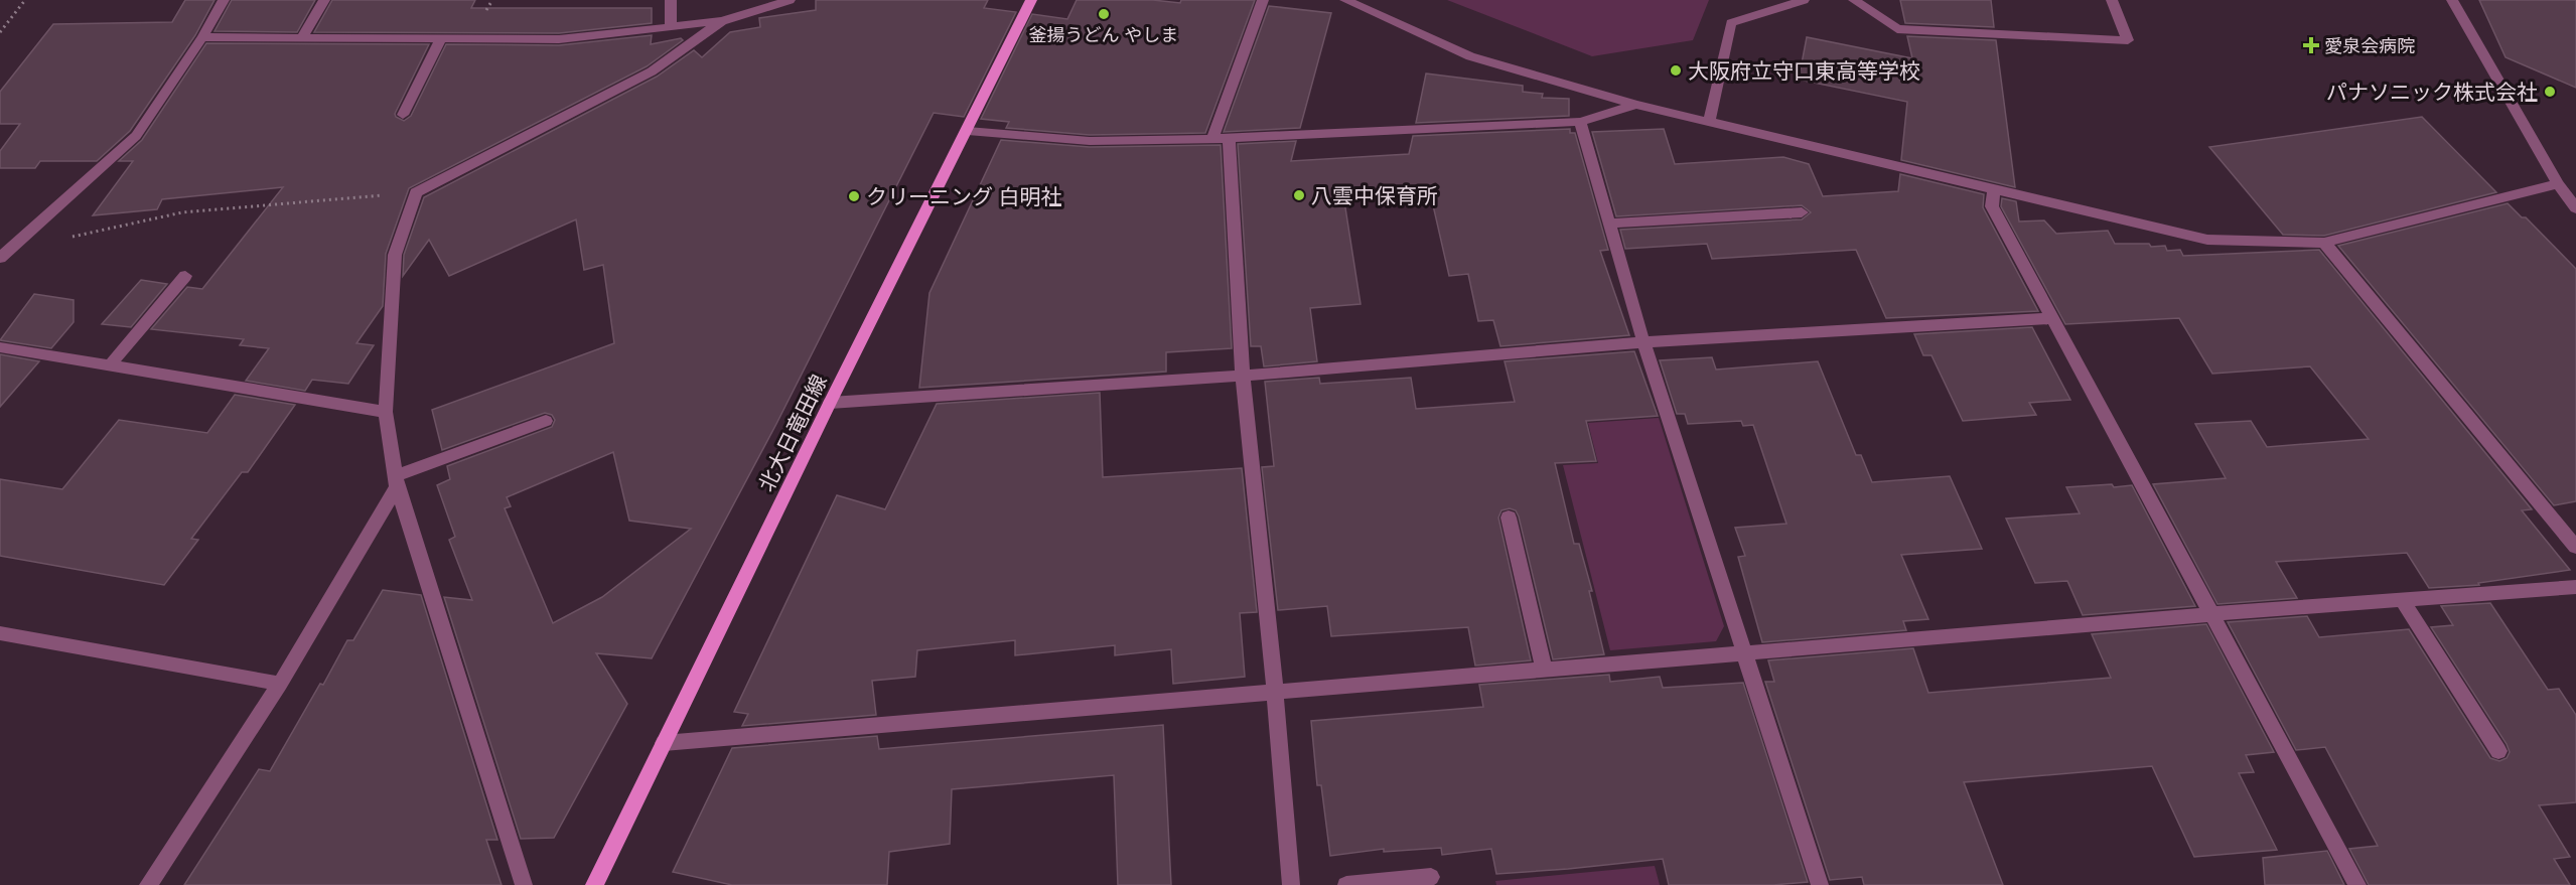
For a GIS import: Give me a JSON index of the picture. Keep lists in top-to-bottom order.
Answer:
{
  "streets": {
    "main road": ["北大日竜田線"]
  },
  "places": {
    "other": [
      "釜揚うどん やしま",
      "大阪府立守口東高等学校",
      "パナソニック株式会社",
      "八雲中保育所",
      "クリーニング 白明社"
    ],
    "health": ["愛泉会病院"]
  }
}
